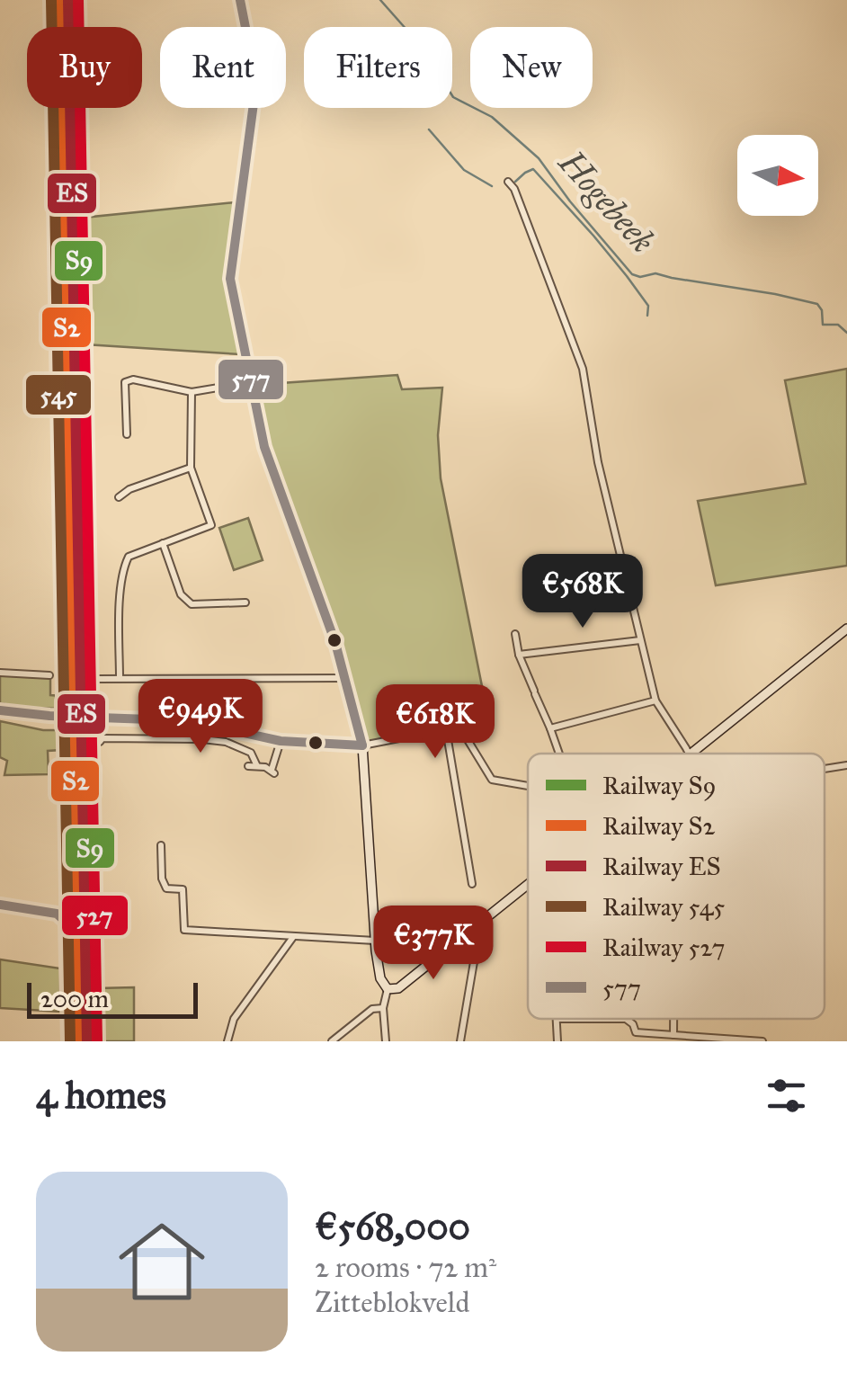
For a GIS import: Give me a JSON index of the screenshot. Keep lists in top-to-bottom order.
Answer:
{
  "water": ["Hogebeek"],
  "lines": [
    "rail line S9",
    "rail line S2",
    "rail line ES",
    "rail line 545",
    "rail line 527",
    "transit line 577"
  ],
  "legend": [
    "Railway S9",
    "Railway S2",
    "Railway ES",
    "Railway 545",
    "Railway 527",
    "577"
  ],
  "scale_bar": "200 m",
  "north": "right",
  "page": {
    "chip": [
      "Buy",
      "Rent",
      "Filters",
      "New"
    ],
    "price": [
      "€568K",
      "€949K",
      "€618K",
      "€377K"
    ],
    "scale": "200 m",
    "heading": "4 homes",
    "list": [
      {
        "name": "€568,000",
        "note": "2 rooms · 72 m² · Zitteblokveld"
      }
    ]
  }
}
